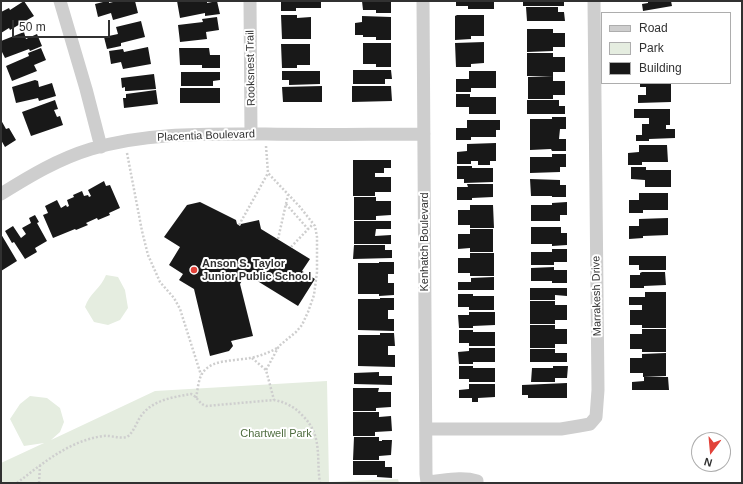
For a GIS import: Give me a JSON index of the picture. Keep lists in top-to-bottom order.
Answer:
{
  "streets": {
    "street": [
      "Rooksnest Trail",
      "Placentia Boulevard",
      "Kenhatch Boulevard",
      "Marrakesh Drive"
    ]
  },
  "crossings": [
    ["Rooksnest Trail", "Placentia Boulevard"],
    ["Placentia Boulevard", "Kenhatch Boulevard"],
    ["Kenhatch Boulevard", "Marrakesh Drive"]
  ],
  "parks": ["Chartwell Park"],
  "places": ["Anson S. Taylor Junior Public School"],
  "legend": ["Road", "Park", "Building"],
  "scale_bar": "50 m",
  "north": "bottom"
}
